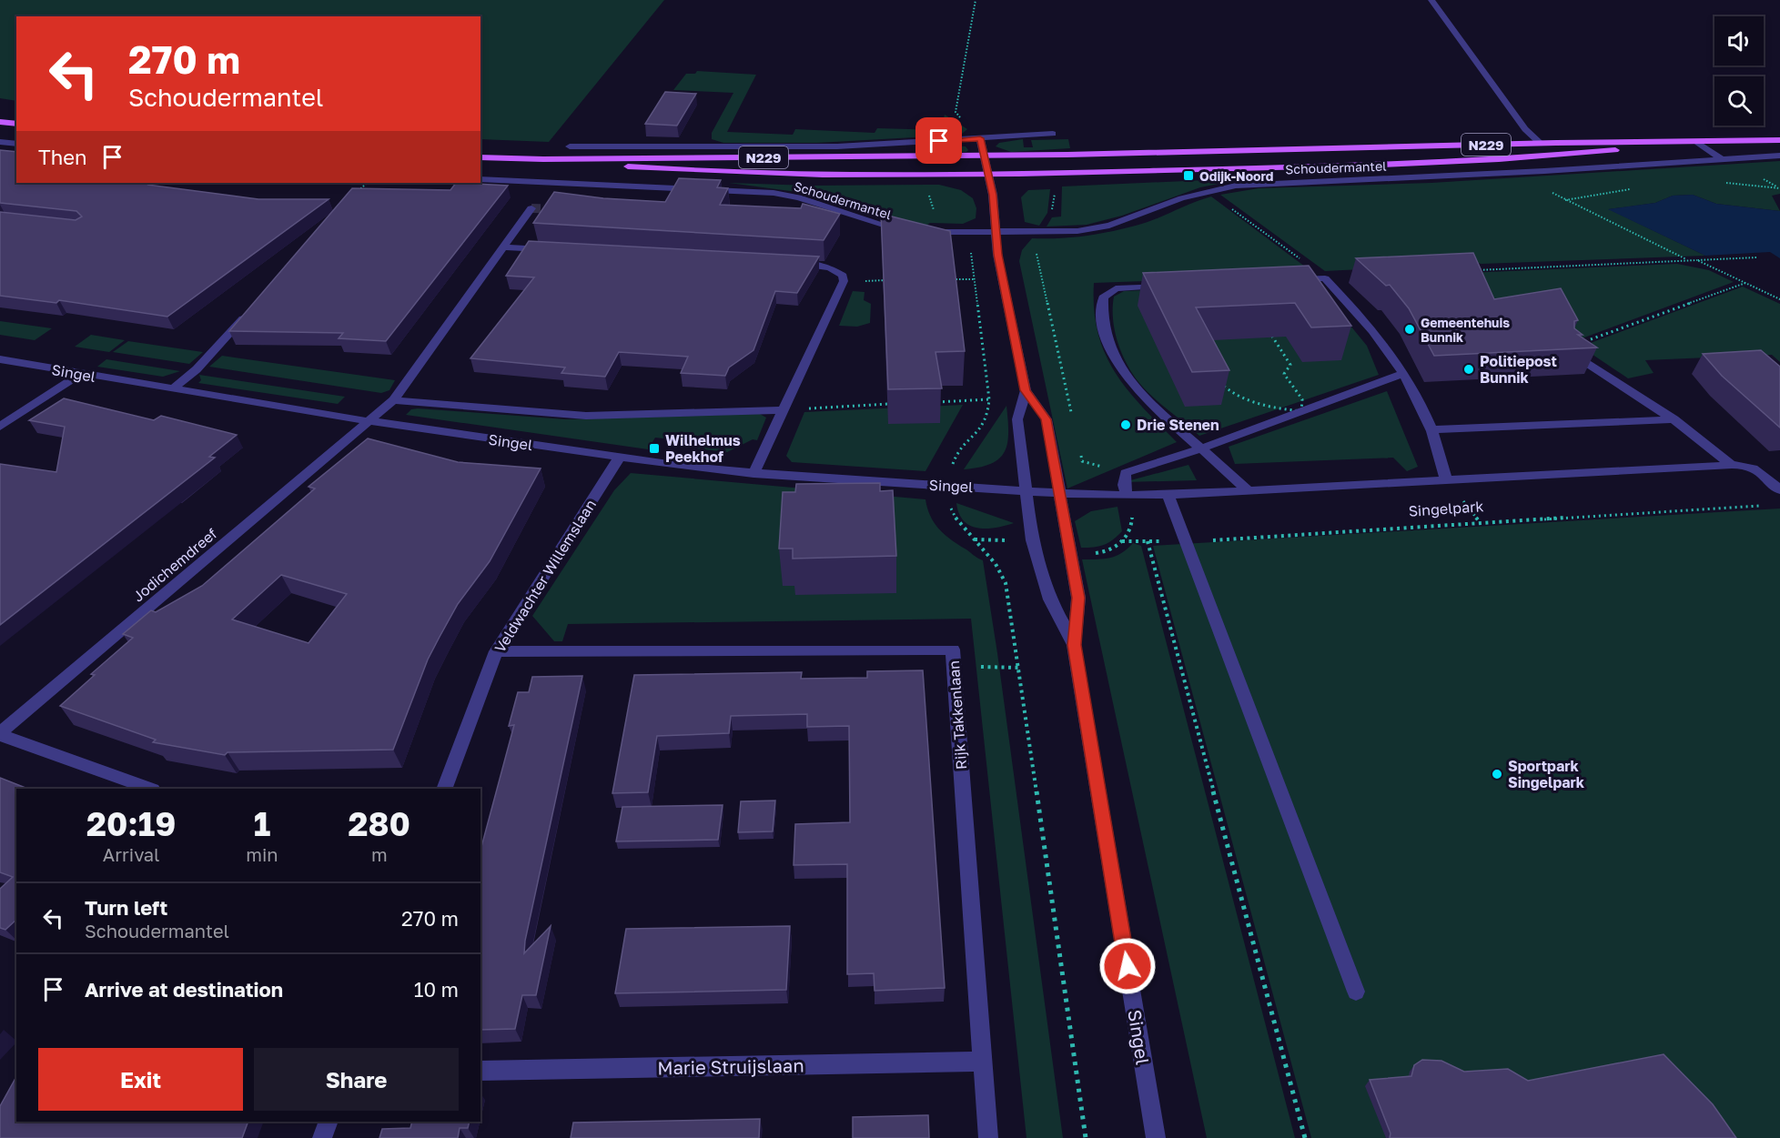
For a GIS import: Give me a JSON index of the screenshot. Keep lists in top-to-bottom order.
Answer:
{
  "streets": {
    "main road": ["N229", "Schoudermantel"],
    "street": [
      "Singel",
      "Singelpark",
      "Jodichemdreef",
      "Veldwachter Willemslaan",
      "Rijk Takkenlaan",
      "Marie Struijslaan"
    ]
  },
  "crossings": [
    ["Schoudermantel", "Singel"],
    ["Singel", "Singelpark"],
    ["Singel", "Jodichemdreef"],
    ["Singel", "Veldwachter Willemslaan"],
    ["Veldwachter Willemslaan", "Rijk Takkenlaan"],
    ["Rijk Takkenlaan", "Marie Struijslaan"]
  ],
  "places": {
    "transit": ["Odijk-Noord", "Wilhelmus Peekhof"],
    "other": [
      "Gemeentehuis Bunnik",
      "Politiepost Bunnik",
      "Drie Stenen",
      "Sportpark Singelpark"
    ]
  },
  "page": {
    "turn": ["270 m", "Schoudermantel"],
    "then": "Then",
    "eta": [
      "20:19",
      "Arrival",
      "1",
      "min",
      "280",
      "m"
    ],
    "list": [
      {
        "name": "Turn left",
        "note": "Schoudermantel",
        "value": "270 m"
      },
      {
        "name": "Arrive at destination",
        "value": "10 m"
      }
    ],
    "buttons": ["Exit", "Share"]
  }
}
